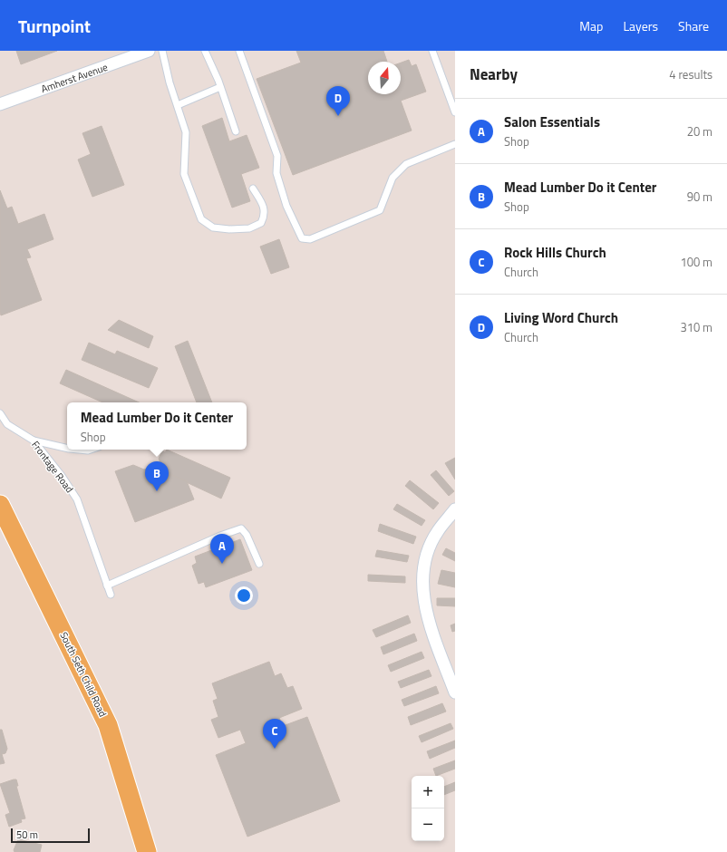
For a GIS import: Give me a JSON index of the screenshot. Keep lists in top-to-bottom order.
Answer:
{
  "streets": {
    "main road": ["South Seth Child Road"],
    "street": ["Amherst Avenue"],
    "lane": ["Frontage Road"]
  },
  "scale_bar": "50 m",
  "north": "top",
  "page": {
    "header": "Turnpoint",
    "nav": ["Map", "Layers", "Share"],
    "heading": ["Nearby", "4 results"],
    "pins": [
      "D",
      "B",
      "A",
      "C"
    ],
    "list": [
      {
        "mark": "A",
        "name": "Salon Essentials",
        "note": "Shop",
        "value": "20 m"
      },
      {
        "mark": "B",
        "name": "Mead Lumber Do it Center",
        "note": "Shop",
        "value": "90 m"
      },
      {
        "mark": "C",
        "name": "Rock Hills Church",
        "note": "Church",
        "value": "100 m"
      },
      {
        "mark": "D",
        "name": "Living Word Church",
        "note": "Church",
        "value": "310 m"
      }
    ],
    "popup": ["Mead Lumber Do it Center", "Shop"],
    "map_buttons": ["+", "−"],
    "scale": "50 m"
  }
}
